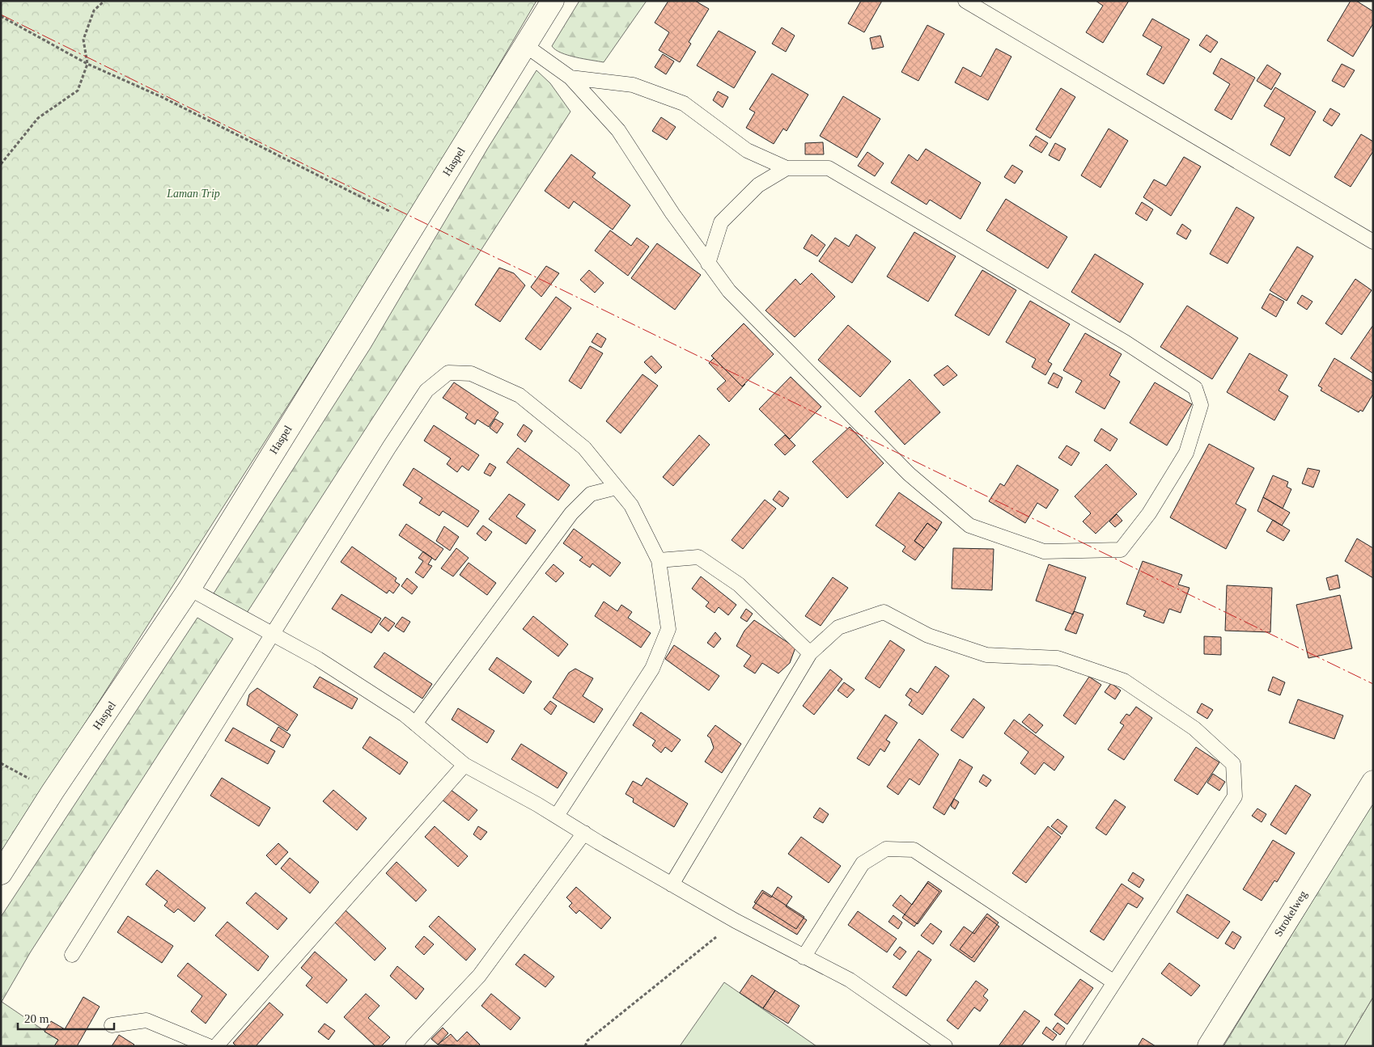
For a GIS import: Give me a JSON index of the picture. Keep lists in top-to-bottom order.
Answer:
{
  "streets": {
    "street": ["Haspel", "Strokelweg"]
  },
  "parks": ["Laman Trip"],
  "scale_bar": "20 m"
}
